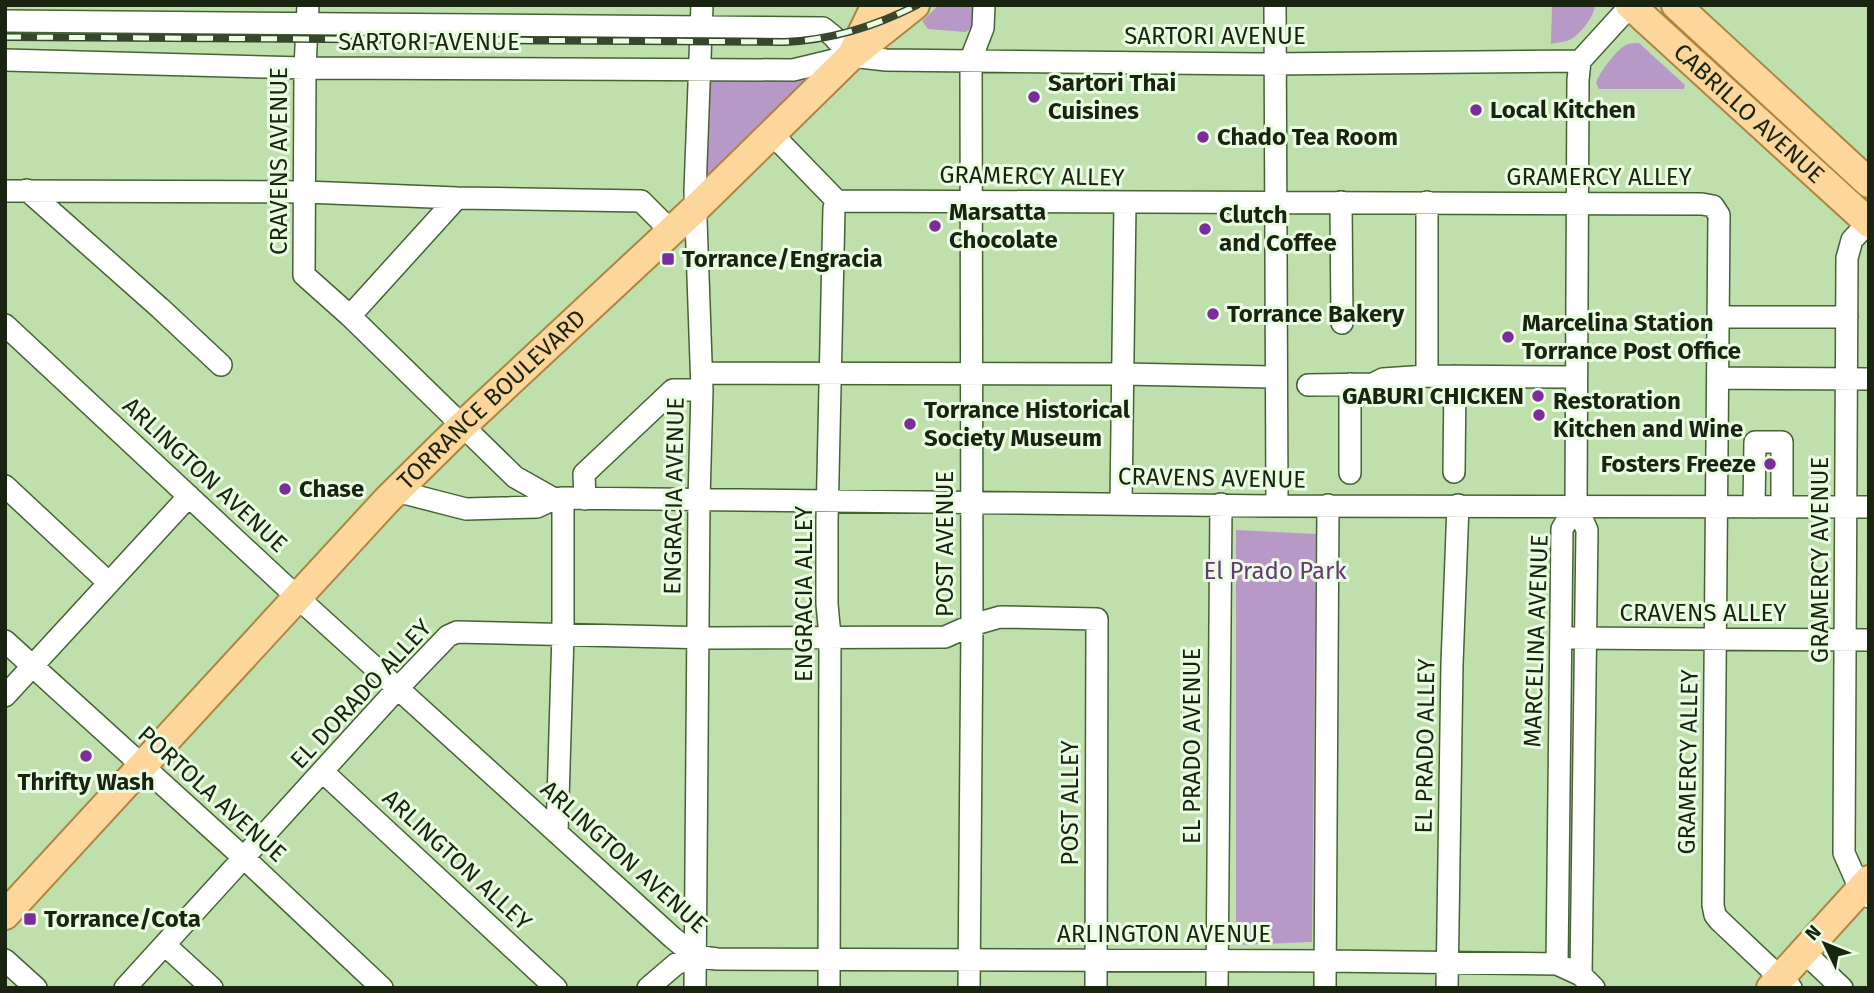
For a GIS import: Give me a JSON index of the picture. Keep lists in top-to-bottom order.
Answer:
{
  "streets": {
    "main road": ["CABRILLO AVENUE", "TORRANCE BOULEVARD"],
    "street": [
      "SARTORI AVENUE",
      "CRAVENS AVENUE",
      "GRAMERCY ALLEY",
      "ARLINGTON AVENUE",
      "ENGRACIA AVENUE",
      "POST AVENUE",
      "GRAMERCY AVENUE",
      "ENGRACIA ALLEY",
      "CRAVENS ALLEY",
      "MARCELINA AVENUE",
      "EL DORADO ALLEY",
      "EL PRADO AVENUE",
      "EL PRADO ALLEY",
      "PORTOLA AVENUE",
      "POST ALLEY",
      "ARLINGTON ALLEY"
    ]
  },
  "crossings": [
    ["SARTORI AVENUE", "CRAVENS AVENUE"],
    ["SARTORI AVENUE", "TORRANCE BOULEVARD"],
    ["SARTORI AVENUE", "ENGRACIA AVENUE"],
    ["SARTORI AVENUE", "POST AVENUE"],
    ["SARTORI AVENUE", "MARCELINA AVENUE"],
    ["CABRILLO AVENUE", "GRAMERCY AVENUE"],
    ["CRAVENS AVENUE", "GRAMERCY ALLEY"],
    ["CRAVENS AVENUE", "TORRANCE BOULEVARD"],
    ["CRAVENS AVENUE", "ENGRACIA AVENUE"],
    ["CRAVENS AVENUE", "POST AVENUE"],
    ["CRAVENS AVENUE", "GRAMERCY AVENUE"],
    ["CRAVENS AVENUE", "ENGRACIA ALLEY"],
    ["CRAVENS AVENUE", "MARCELINA AVENUE"],
    ["CRAVENS AVENUE", "EL PRADO AVENUE"],
    ["CRAVENS AVENUE", "EL PRADO ALLEY"],
    ["GRAMERCY ALLEY", "POST AVENUE"],
    ["GRAMERCY ALLEY", "ENGRACIA ALLEY"],
    ["GRAMERCY ALLEY", "CRAVENS ALLEY"],
    ["GRAMERCY ALLEY", "MARCELINA AVENUE"],
    ["TORRANCE BOULEVARD", "ARLINGTON AVENUE"],
    ["TORRANCE BOULEVARD", "ENGRACIA AVENUE"],
    ["TORRANCE BOULEVARD", "PORTOLA AVENUE"],
    ["ARLINGTON AVENUE", "ENGRACIA AVENUE"],
    ["ARLINGTON AVENUE", "POST AVENUE"],
    ["ARLINGTON AVENUE", "ENGRACIA ALLEY"],
    ["ARLINGTON AVENUE", "MARCELINA AVENUE"],
    ["ARLINGTON AVENUE", "EL DORADO ALLEY"],
    ["ARLINGTON AVENUE", "EL PRADO AVENUE"],
    ["ARLINGTON AVENUE", "EL PRADO ALLEY"],
    ["ARLINGTON AVENUE", "POST ALLEY"],
    ["ENGRACIA AVENUE", "EL DORADO ALLEY"],
    ["POST AVENUE", "EL DORADO ALLEY"],
    ["GRAMERCY AVENUE", "CRAVENS ALLEY"],
    ["ENGRACIA ALLEY", "EL DORADO ALLEY"],
    ["CRAVENS ALLEY", "MARCELINA AVENUE"],
    ["EL DORADO ALLEY", "PORTOLA AVENUE"],
    ["EL DORADO ALLEY", "POST ALLEY"],
    ["EL DORADO ALLEY", "ARLINGTON ALLEY"]
  ],
  "parks": ["El Prado Park"],
  "places": {
    "other": [
      "Sartori Thai Cuisines",
      "Local Kitchen",
      "Chado Tea Room",
      "Marsatta Chocolate",
      "Clutch and Coffee",
      "Torrance Bakery",
      "Marcelina Station Torrance Post Office",
      "GABURI CHICKEN",
      "Restoration Kitchen and Wine",
      "Torrance Historical Society Museum",
      "Fosters Freeze",
      "Chase",
      "Thrifty Wash"
    ],
    "transit": ["Torrance/Engracia", "Torrance/Cota"]
  },
  "north": "top left"
}
